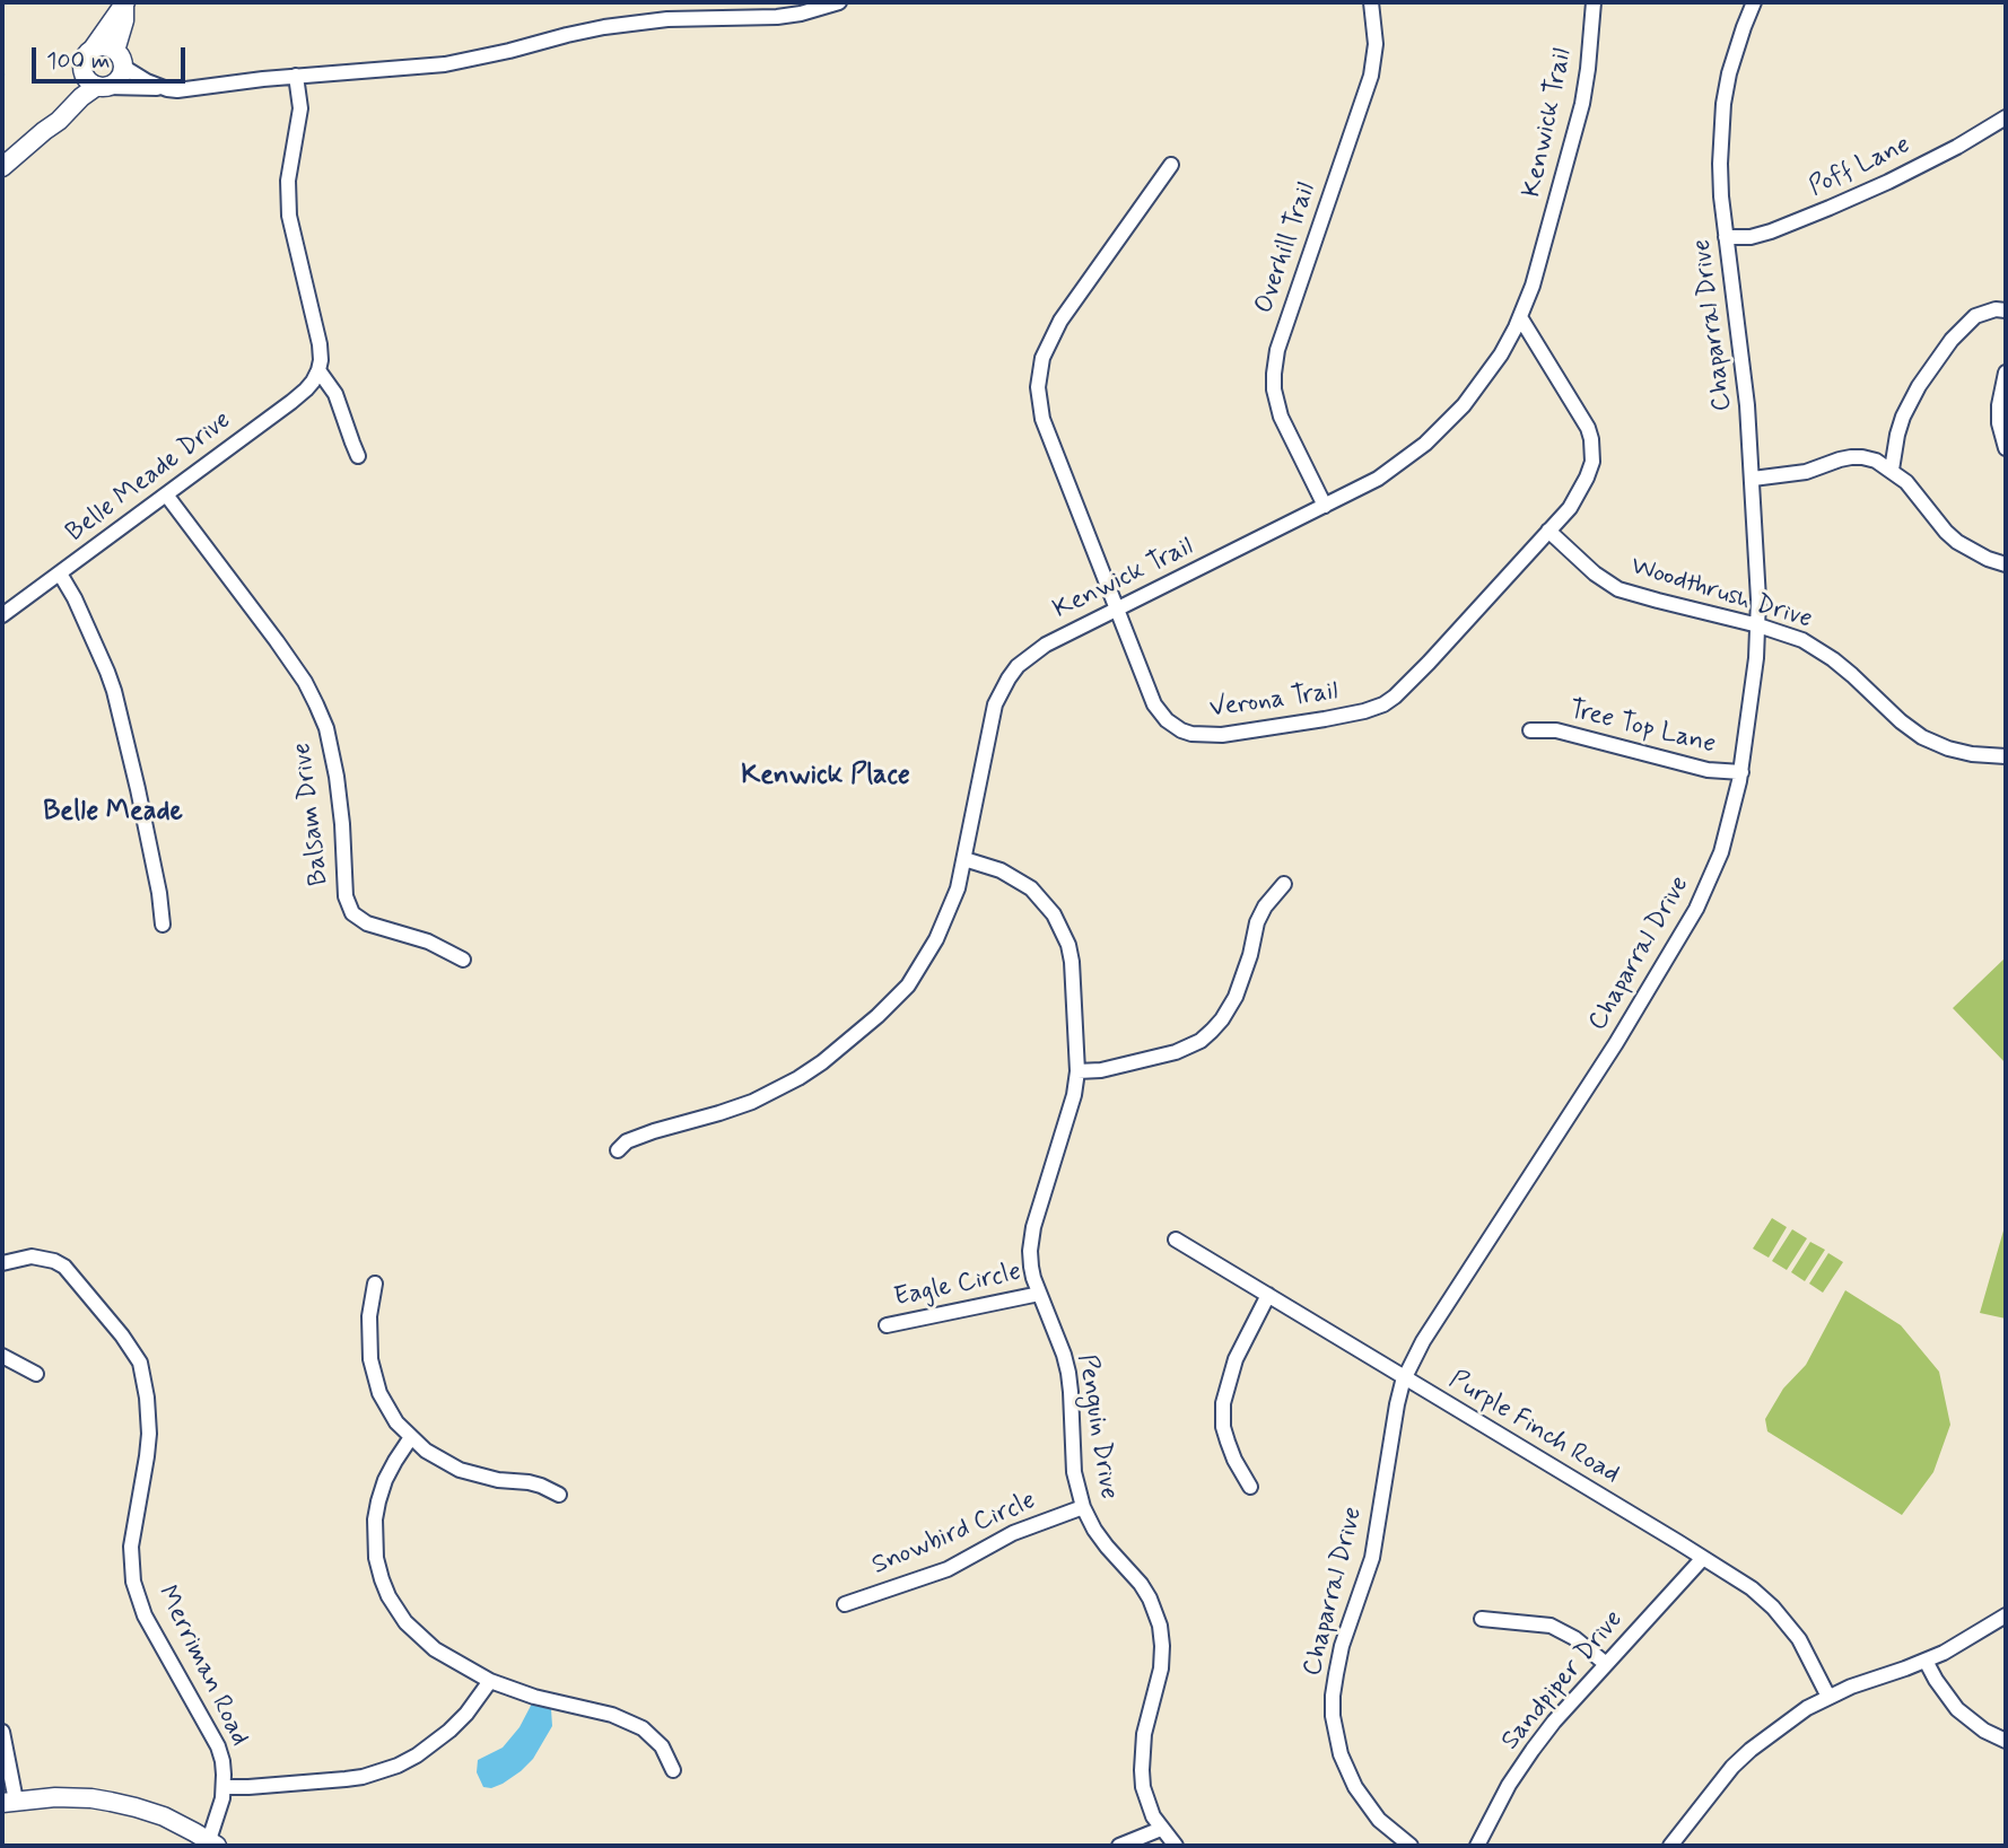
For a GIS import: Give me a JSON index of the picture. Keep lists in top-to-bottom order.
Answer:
{
  "streets": {
    "street": [
      "Kenwick Trail",
      "Poff Lane",
      "Overhill Trail",
      "Chaparral Drive",
      "Belle Meade Drive",
      "Woodthrush Drive",
      "Verona Trail",
      "Tree Top Lane",
      "Balsam Drive",
      "Eagle Circle",
      "Penguin Drive",
      "Purple Finch Road",
      "Snowbird Circle",
      "Merriman Road",
      "Sandpiper Drive"
    ]
  },
  "crossings": [
    ["Kenwick Trail", "Overhill Trail"],
    ["Kenwick Trail", "Verona Trail"],
    ["Kenwick Trail", "Penguin Drive"],
    ["Poff Lane", "Chaparral Drive"],
    ["Chaparral Drive", "Woodthrush Drive"],
    ["Chaparral Drive", "Tree Top Lane"],
    ["Chaparral Drive", "Purple Finch Road"],
    ["Belle Meade Drive", "Balsam Drive"],
    ["Woodthrush Drive", "Verona Trail"],
    ["Eagle Circle", "Penguin Drive"],
    ["Penguin Drive", "Snowbird Circle"],
    ["Purple Finch Road", "Sandpiper Drive"]
  ],
  "districts": ["Kenwick Place", "Belle Meade"],
  "scale_bar": "100 m"
}
